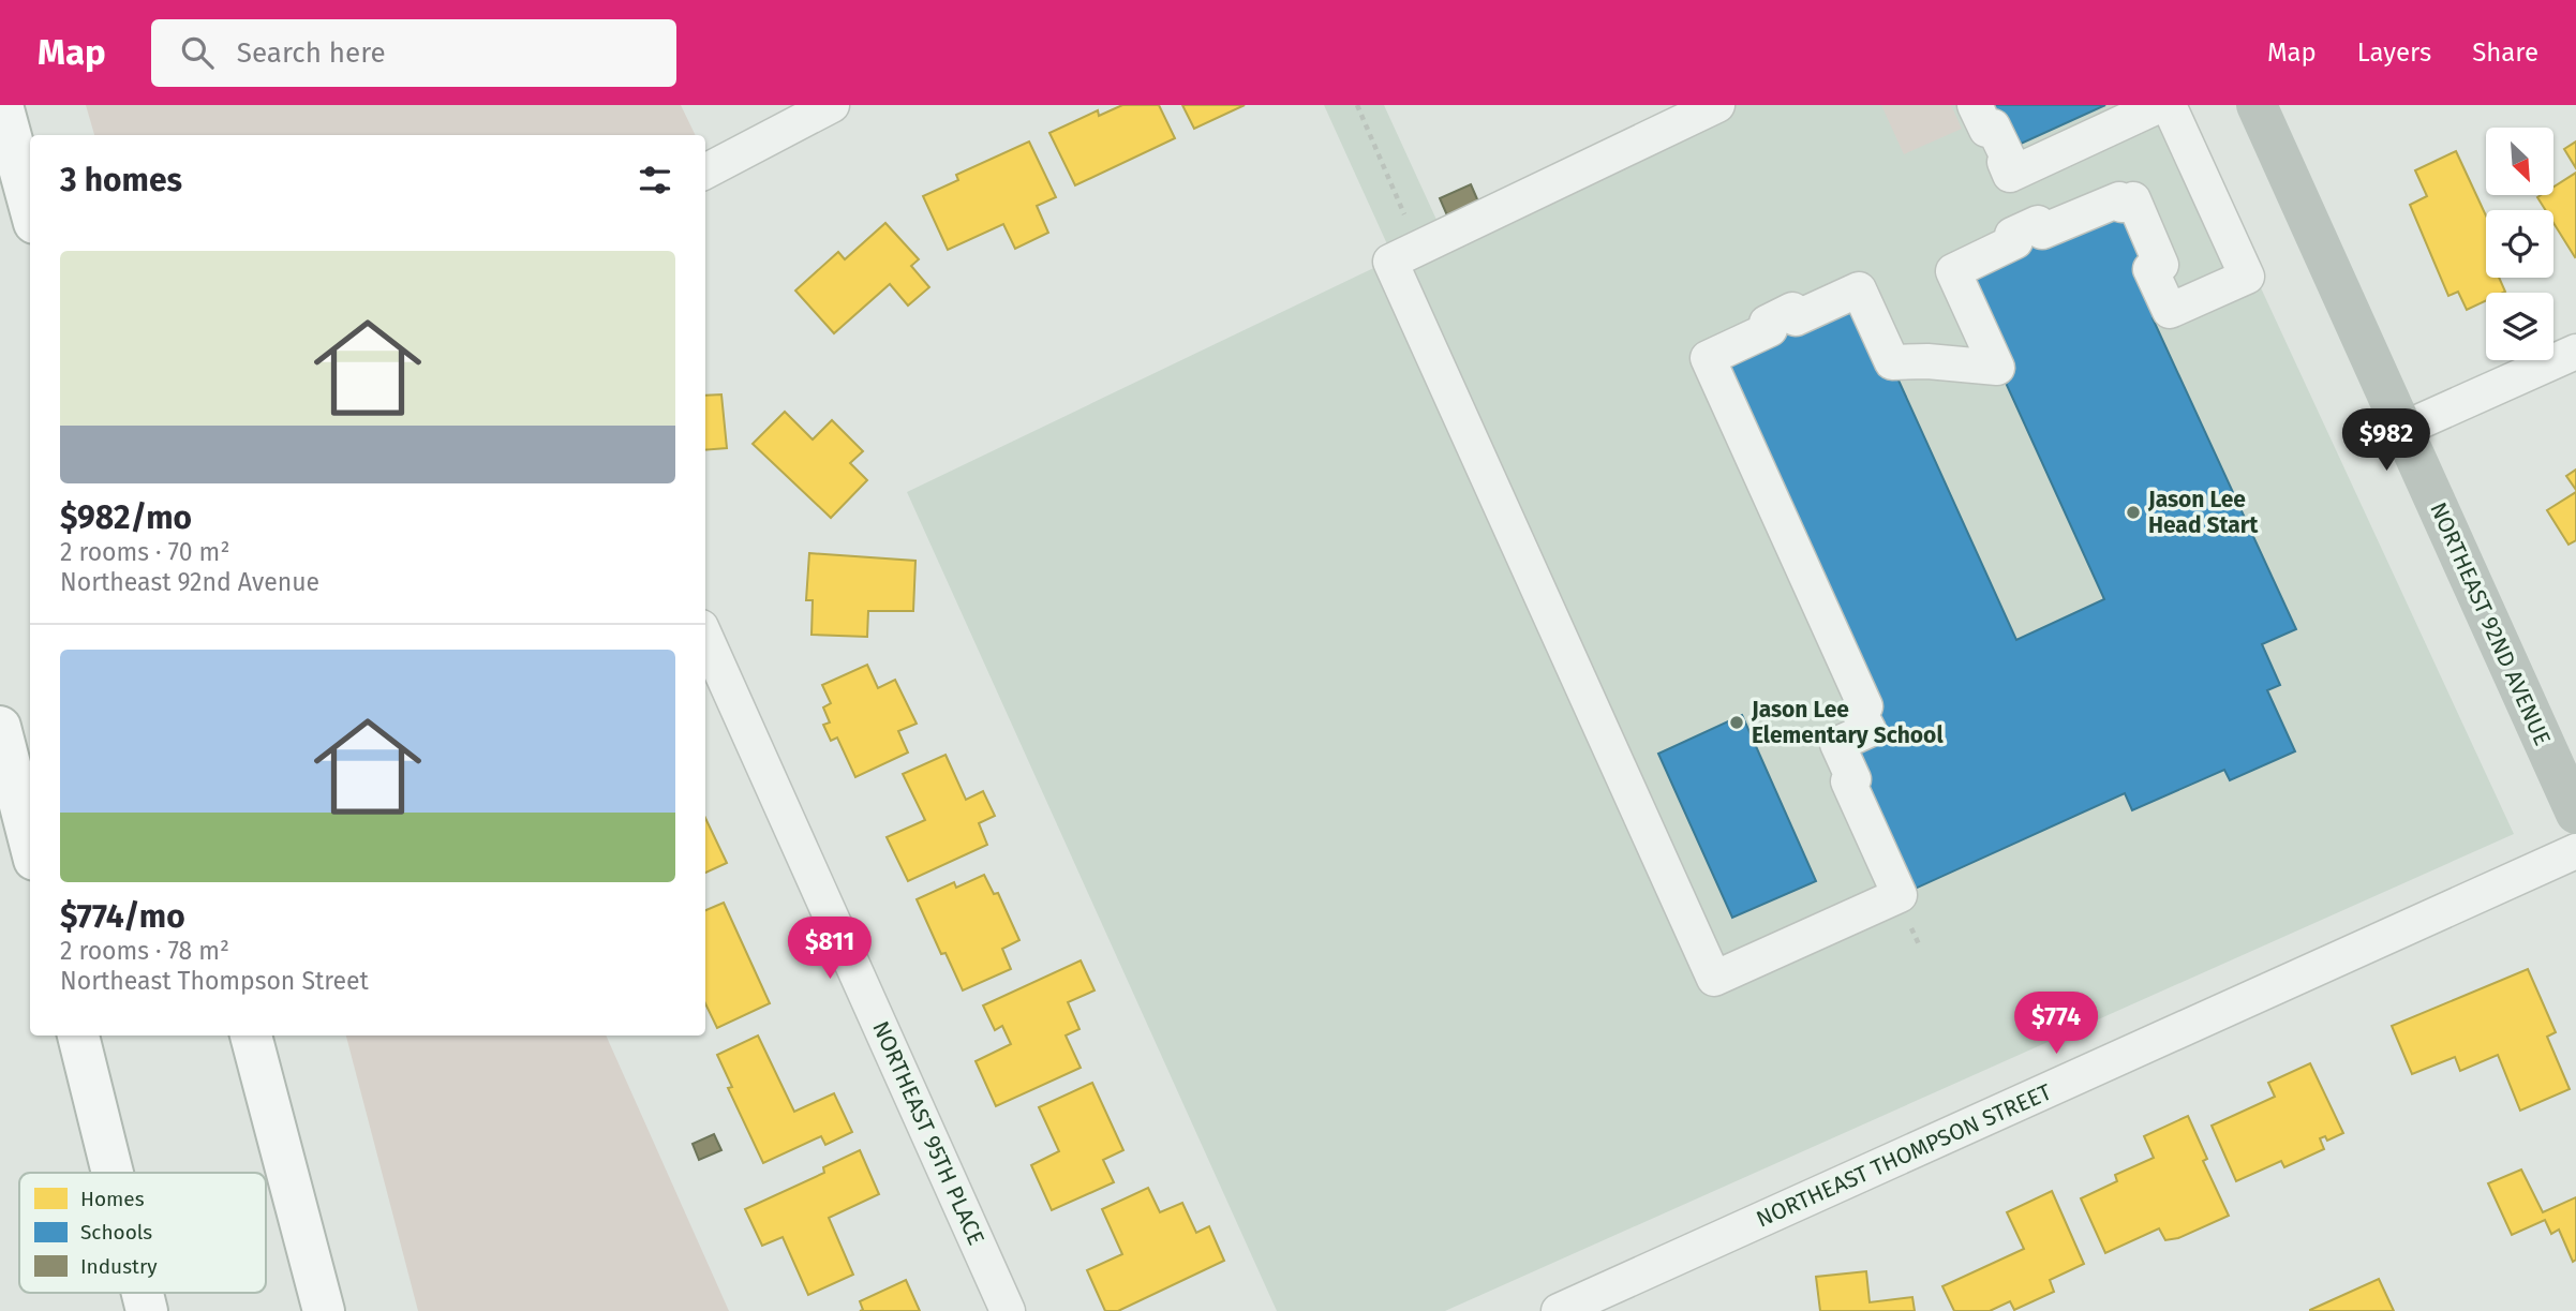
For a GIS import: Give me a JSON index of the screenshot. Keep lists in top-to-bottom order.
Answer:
{
  "streets": {
    "street": ["NORTHEAST 92ND AVENUE", "NORTHEAST 95TH PLACE", "NORTHEAST THOMPSON STREET"]
  },
  "places": ["Jason Lee Head Start", "Jason Lee Elementary School"],
  "legend": ["Homes", "Schools", "Industry"],
  "north": "bottom right",
  "page": {
    "header": "Map",
    "search": "Search here",
    "nav": ["Map", "Layers", "Share"],
    "heading": "3 homes",
    "list": [
      {
        "name": "$982/mo",
        "note": "2 rooms · 70 m² · Northeast 92nd Avenue"
      },
      {
        "name": "$774/mo",
        "note": "2 rooms · 78 m² · Northeast Thompson Street"
      }
    ],
    "price": ["$982", "$811", "$774"]
  }
}
